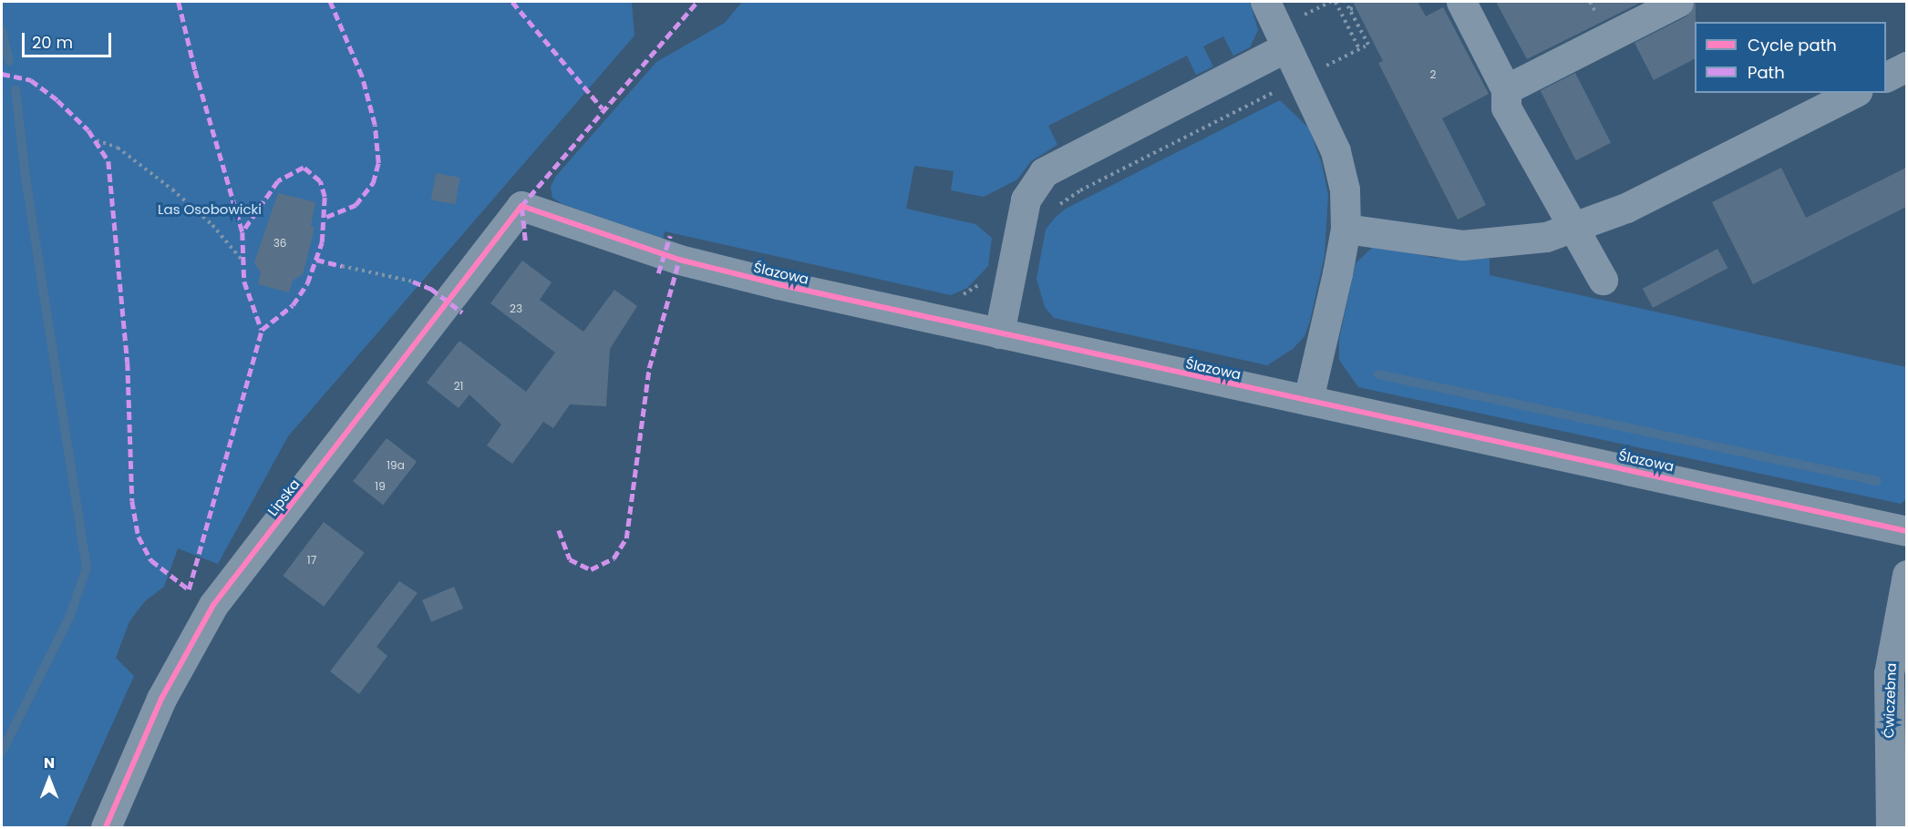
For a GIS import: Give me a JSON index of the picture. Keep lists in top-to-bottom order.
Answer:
{
  "streets": {
    "street": ["Ślazowa", "Lipska", "Ćwiczebna"]
  },
  "crossings": [
    ["Ślazowa", "Lipska"]
  ],
  "parks": ["Las Osobowicki"],
  "house_numbers": [
    "2",
    "36",
    "23",
    "21",
    "19a",
    "19",
    "17"
  ],
  "legend": ["Cycle path", "Path"],
  "scale_bar": "20 m",
  "north": "top"
}
